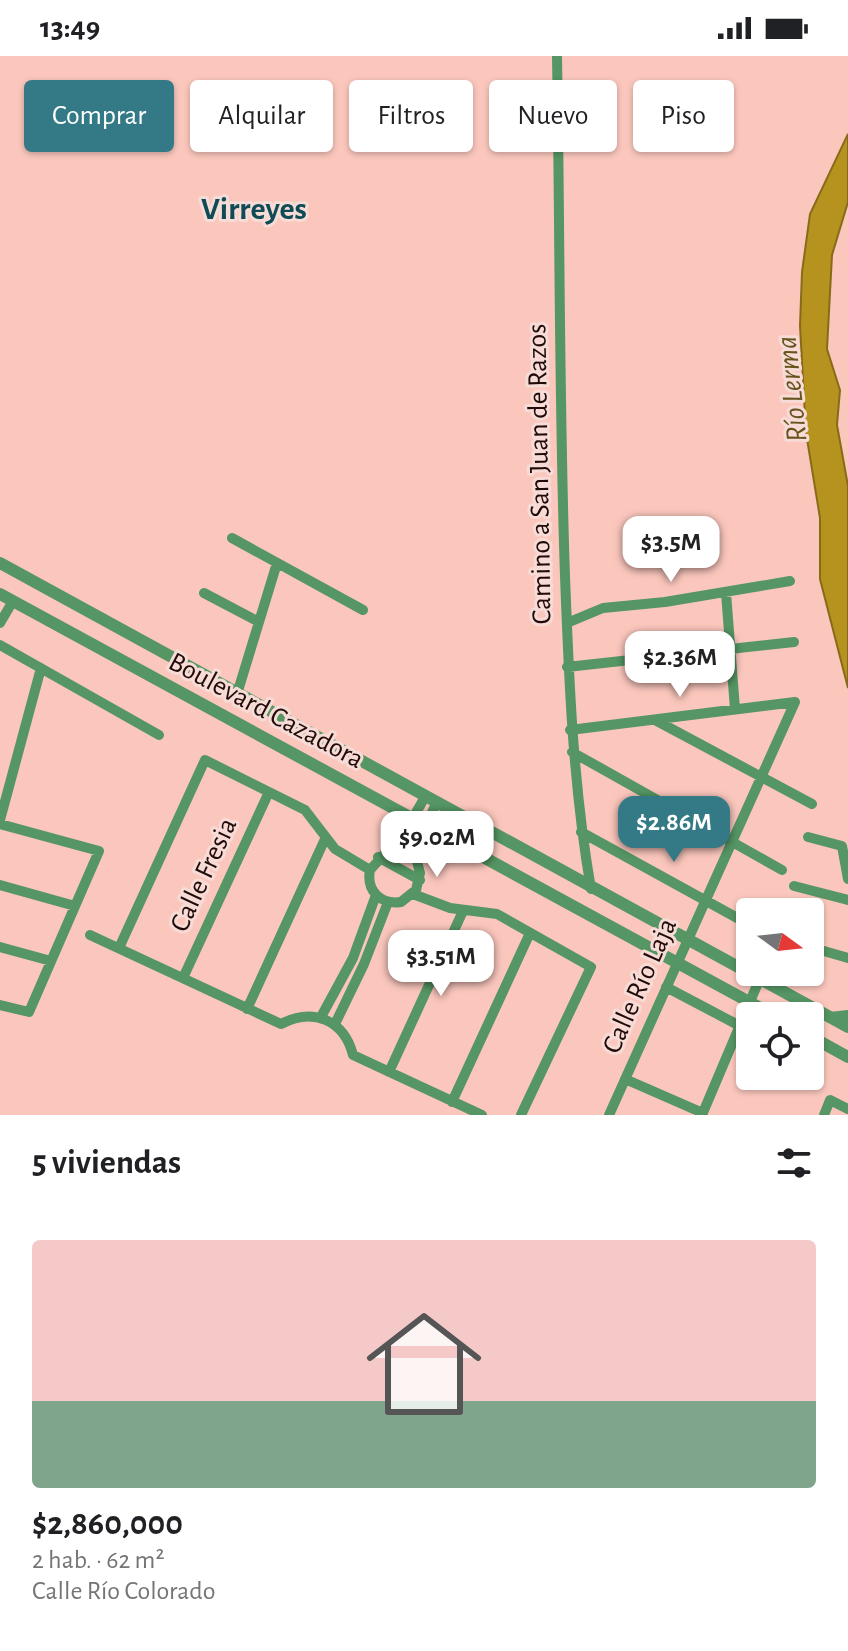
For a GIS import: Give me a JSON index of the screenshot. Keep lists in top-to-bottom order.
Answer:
{
  "streets": {
    "street": [
      "Camino a San Juan de Razos",
      "Boulevard Cazadora",
      "Calle Fresia",
      "Calle Río Laja"
    ]
  },
  "crossings": [
    ["Camino a San Juan de Razos", "Boulevard Cazadora"],
    ["Boulevard Cazadora", "Calle Río Laja"]
  ],
  "districts": ["Virreyes"],
  "water": ["Río Lerma"],
  "north": "right",
  "page": {
    "status": "13:49",
    "chip": [
      "Comprar",
      "Alquilar",
      "Filtros",
      "Nuevo",
      "Piso"
    ],
    "price": [
      "$3.5M",
      "$2.36M",
      "$2.86M",
      "$9.02M",
      "$3.51M"
    ],
    "heading": "5 viviendas",
    "list": [
      {
        "name": "$2,860,000",
        "note": "2 hab. · 62 m² · Calle Río Colorado"
      }
    ]
  }
}
